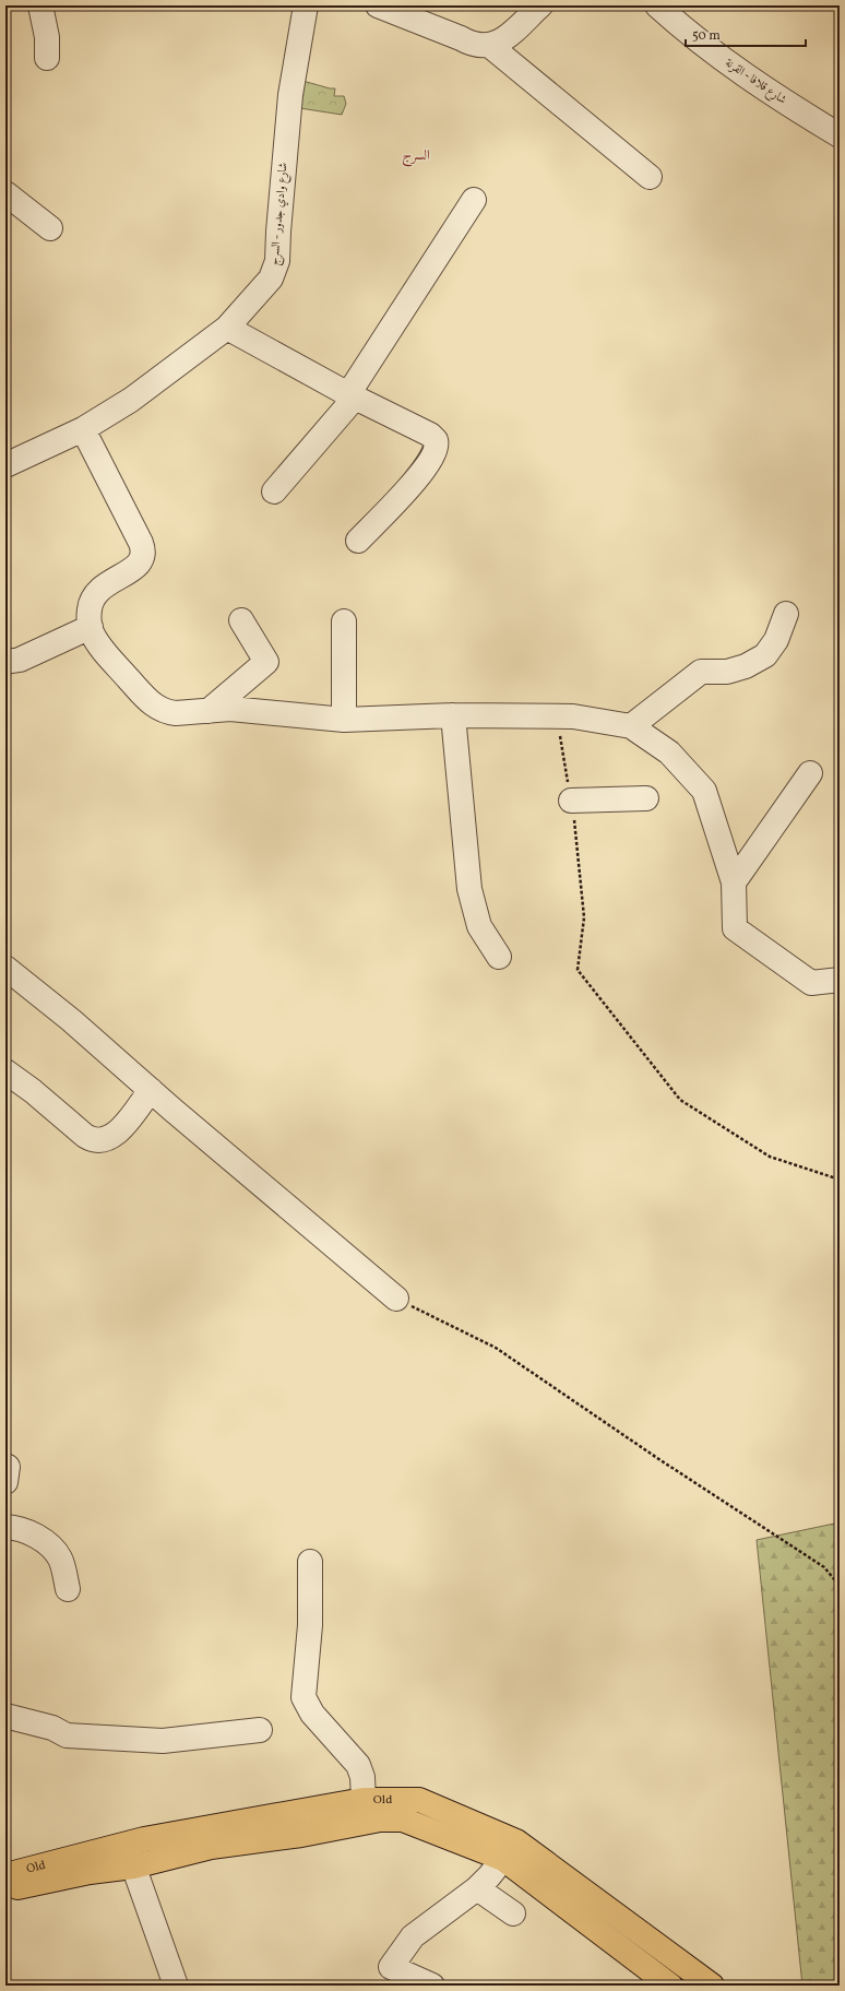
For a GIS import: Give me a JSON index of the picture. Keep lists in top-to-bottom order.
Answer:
{
  "streets": {
    "main road": ["Old"],
    "street": ["شارع قلافا - القرنة", "شارع وادي جدور - السرج"]
  },
  "districts": ["السرج"],
  "scale_bar": "50 m"
}
